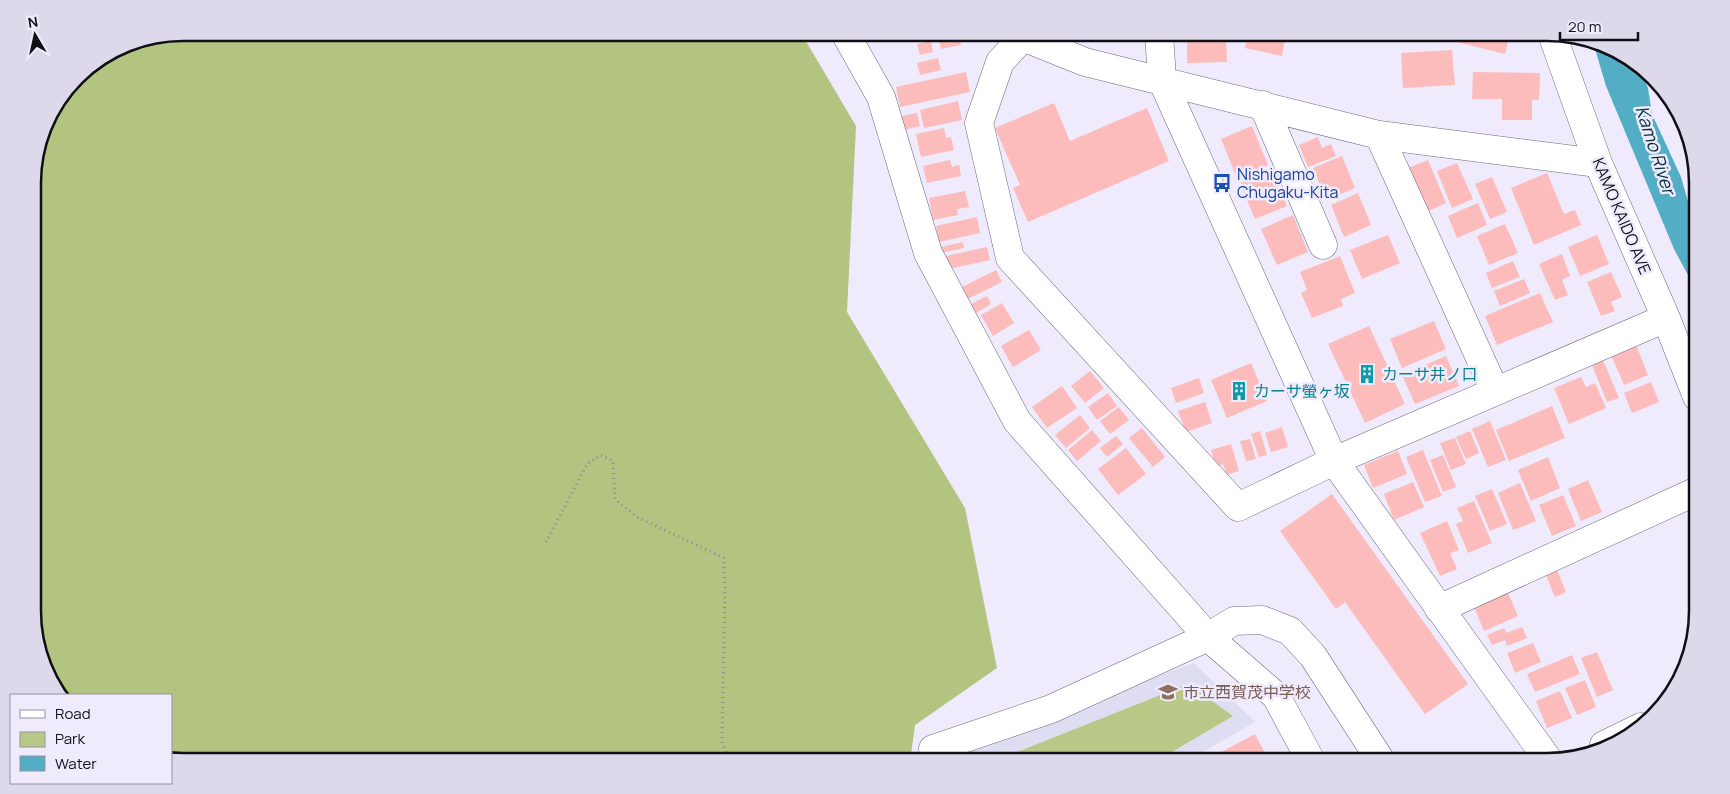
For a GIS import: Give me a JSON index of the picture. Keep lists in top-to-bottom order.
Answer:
{
  "streets": {
    "street": ["KAMO KAIDO AVE"]
  },
  "water": ["Kamo River"],
  "places": {
    "bus stop": ["Nishigamo Chugaku-Kita"],
    "building": ["カーサ井ノ口", "カーサ螢ヶ坂"],
    "school or university": ["市立西賀茂中学校"]
  },
  "legend": ["Road", "Park", "Water"],
  "scale_bar": "20 m",
  "north": "top"
}
